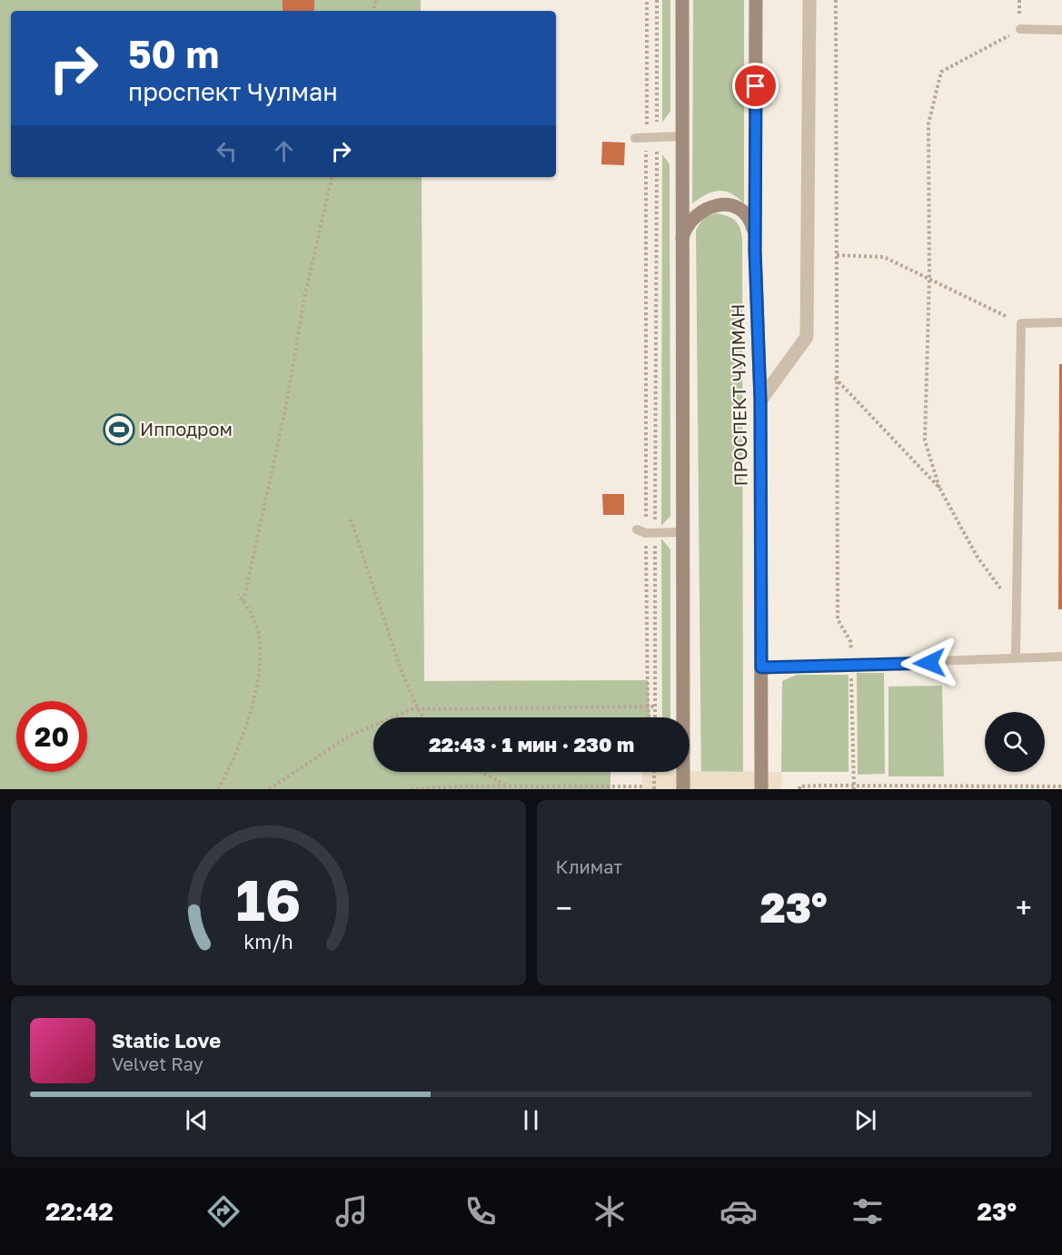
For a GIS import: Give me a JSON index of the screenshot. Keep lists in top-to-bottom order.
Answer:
{
  "streets": {
    "main road": ["ПРОСПЕКТ ЧУЛМАН"]
  },
  "places": {
    "sports": ["Ипподром"]
  },
  "page": {
    "turn": ["50 m", "проспект Чулман"],
    "limit": "20",
    "trip": "22:43 · 1 мин · 230 m",
    "tile": "Климат",
    "heat": ["−", "23°", "+"],
    "song": ["Static Love", "Velvet Ray"],
    "tabs": ["22:42", "23°"],
    "gauge": ["16", "km/h"]
  }
}
